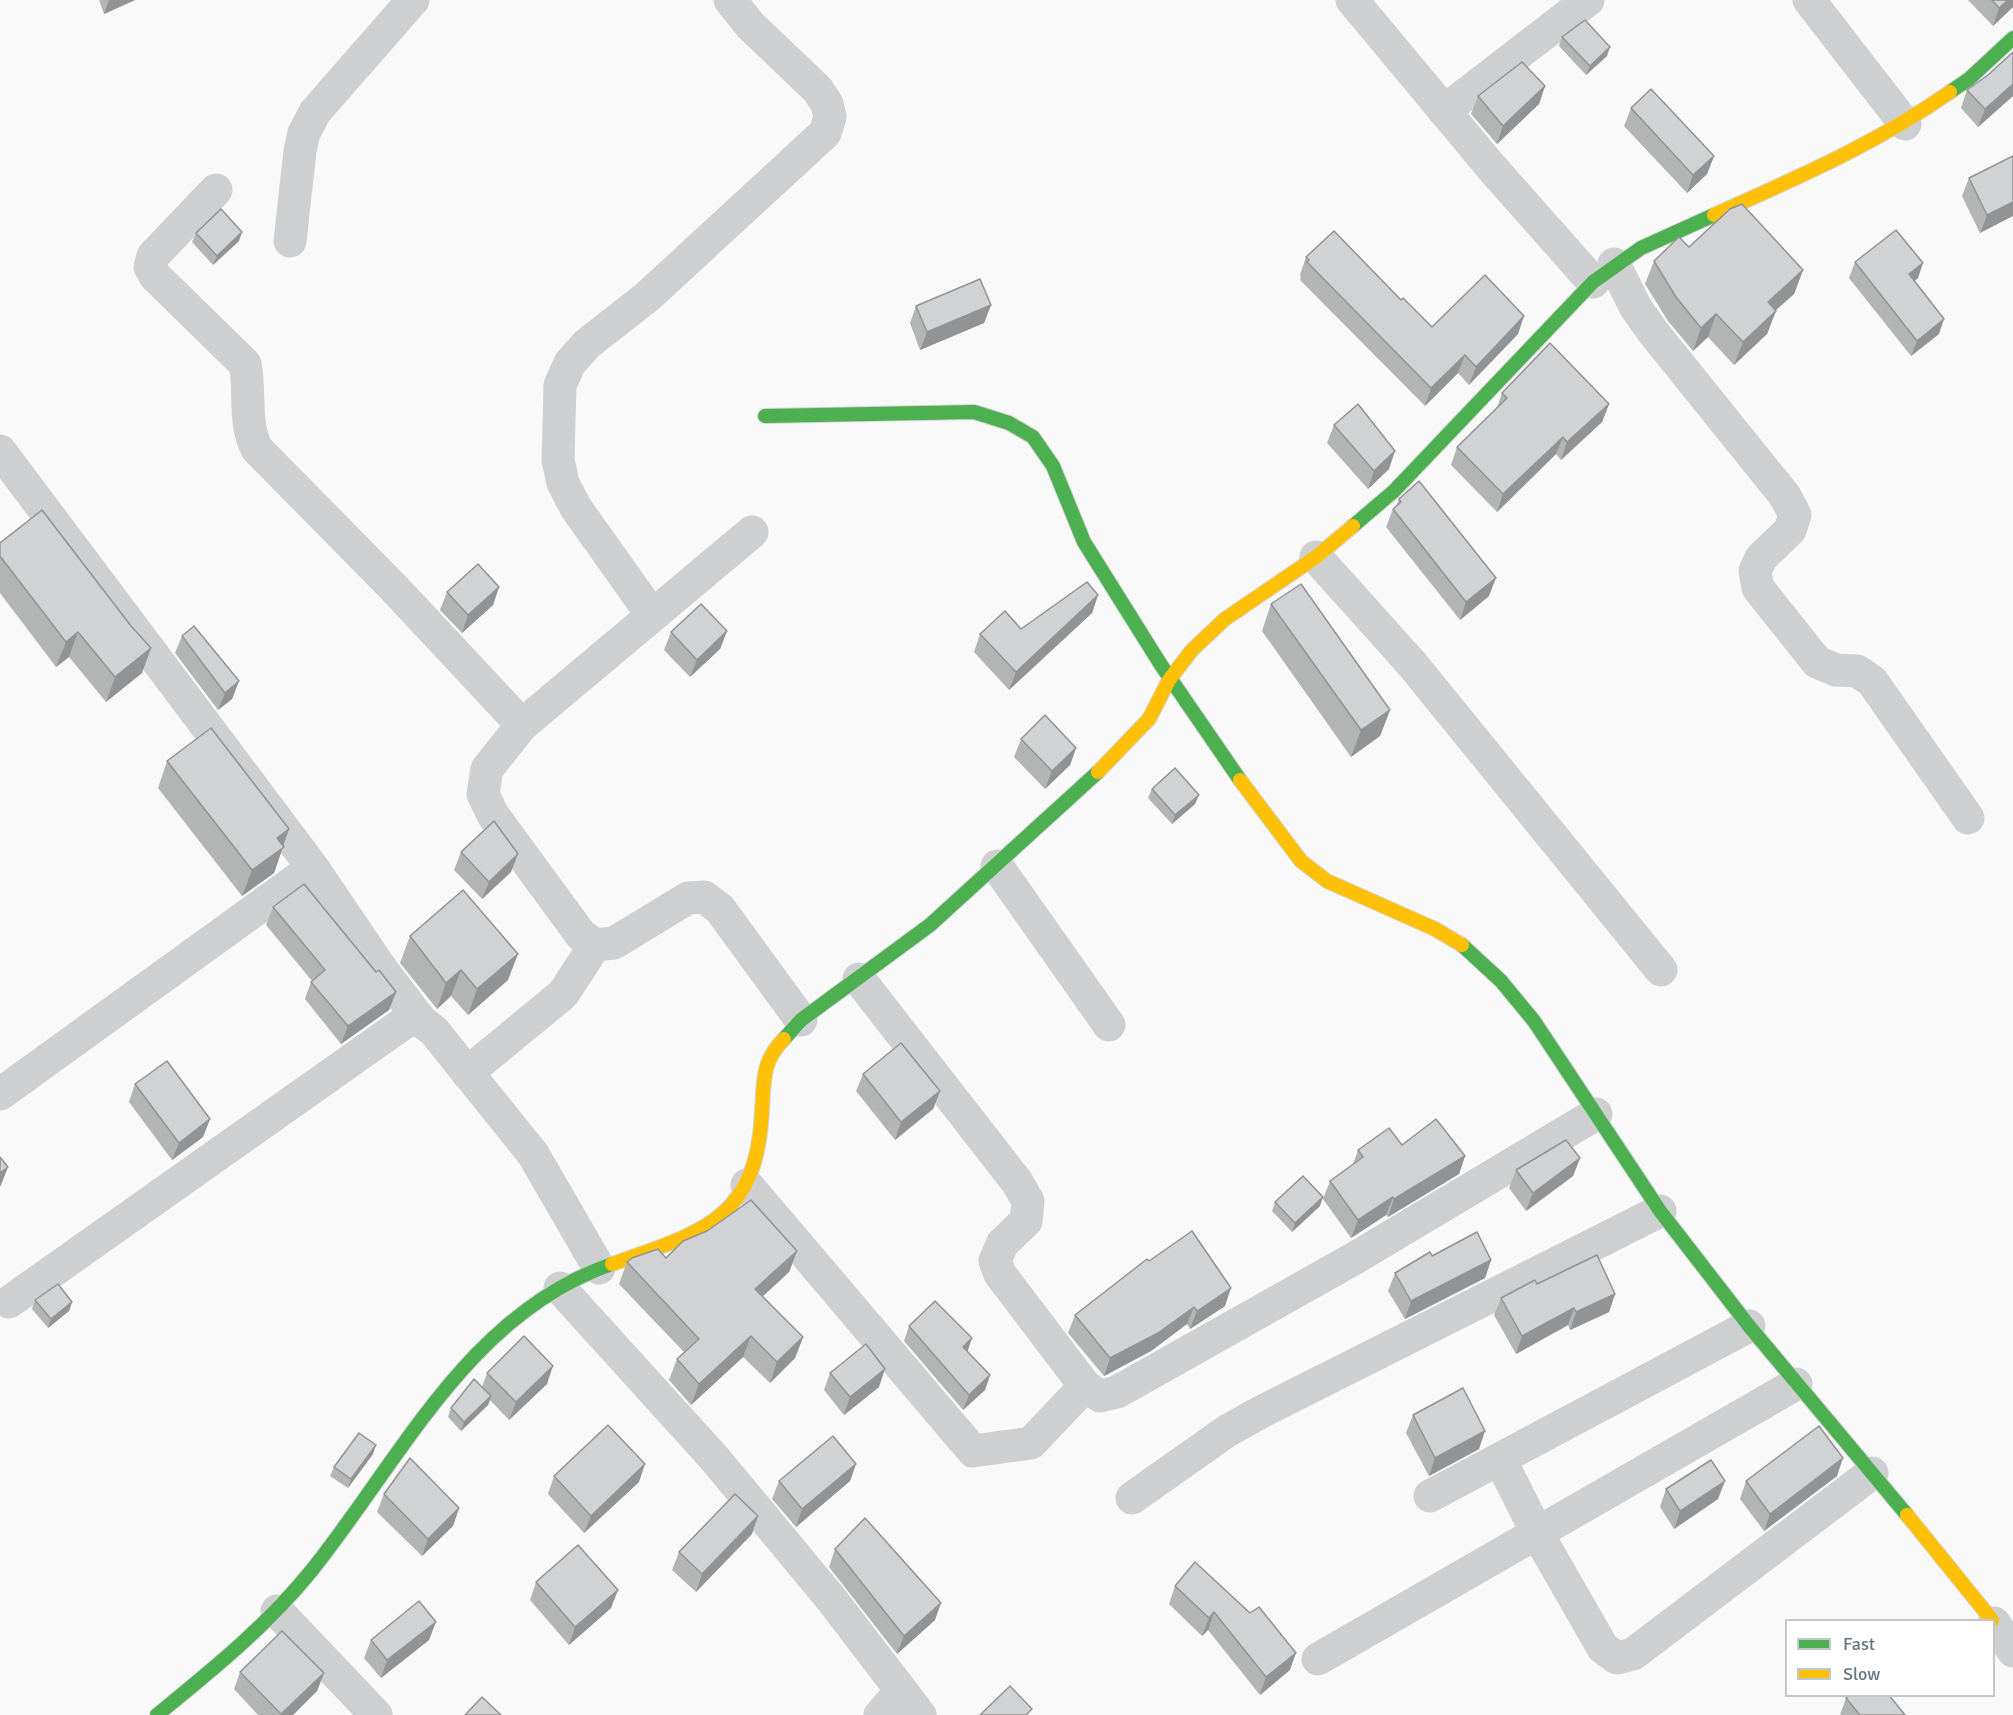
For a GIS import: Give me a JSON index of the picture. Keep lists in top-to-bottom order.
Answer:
{
  "legend": ["Fast", "Slow"]
}
